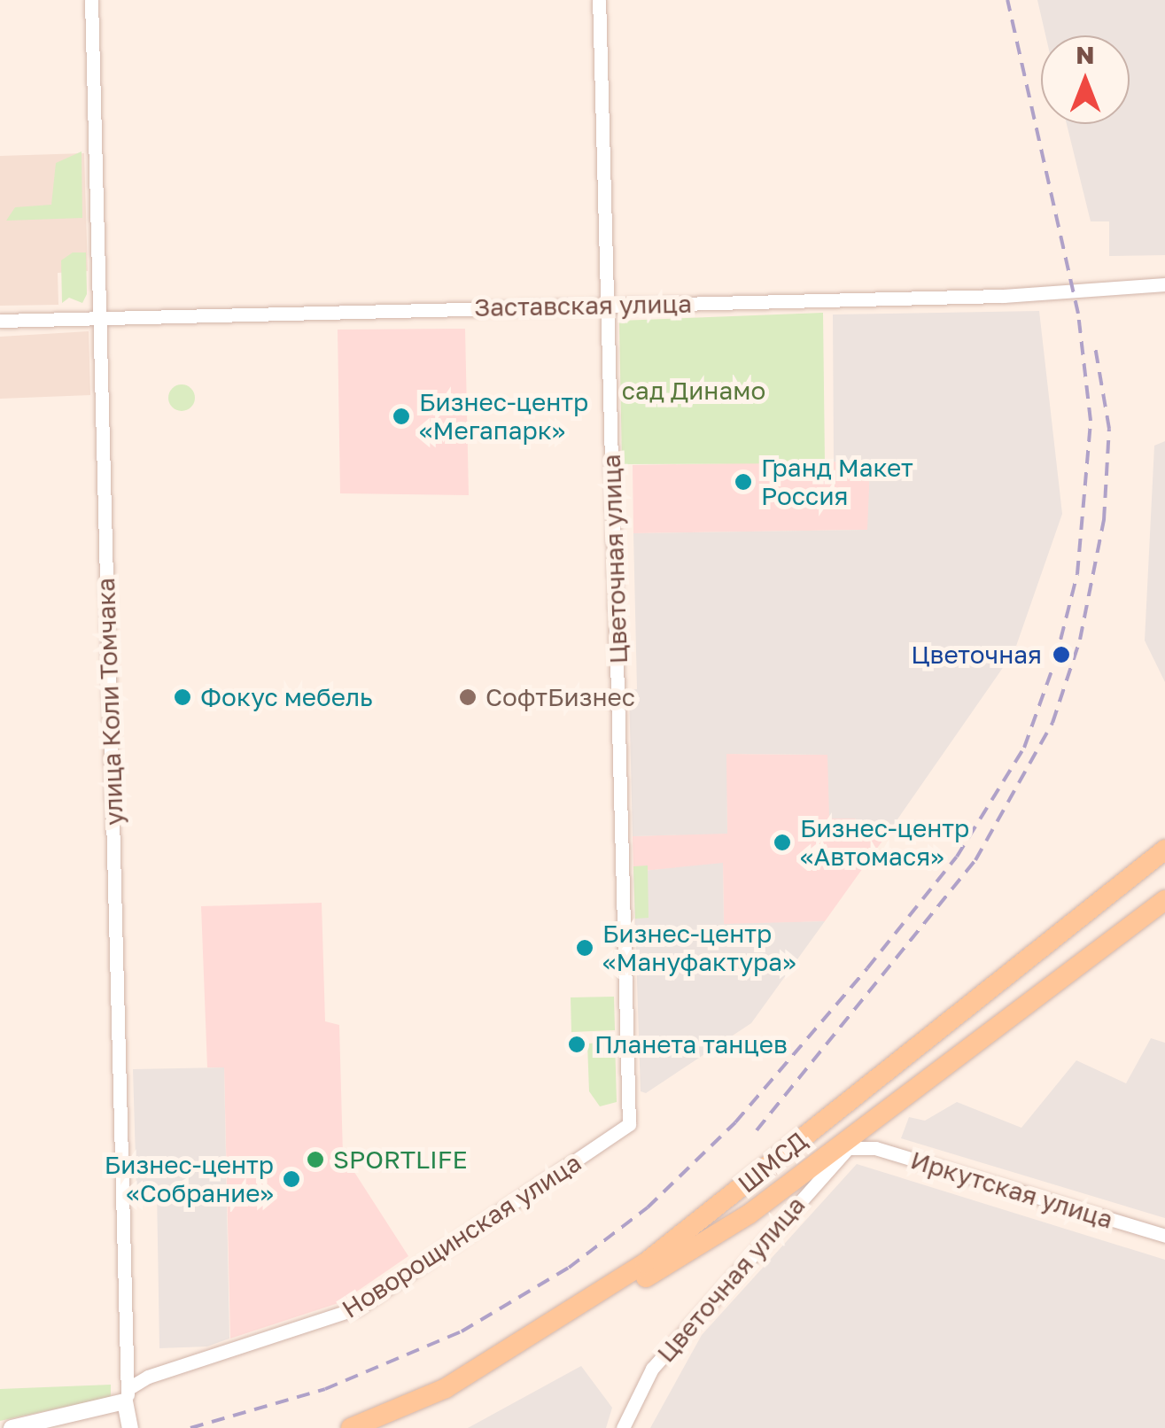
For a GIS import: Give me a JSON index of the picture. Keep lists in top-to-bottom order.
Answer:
{
  "streets": {
    "main road": ["ШМСД"],
    "street": [
      "Заставская улица",
      "Цветочная улица",
      "улица Коли Томчака",
      "Иркутская улица",
      "Новорощинская улица"
    ]
  },
  "crossings": [
    ["Заставская улица", "Цветочная улица"],
    ["Заставская улица", "улица Коли Томчака"],
    ["Цветочная улица", "Иркутская улица"],
    ["Цветочная улица", "Новорощинская улица"],
    ["улица Коли Томчака", "Новорощинская улица"]
  ],
  "parks": ["сад Динамо"],
  "places": [
    "Бизнес-центр «Мегапарк»",
    "Гранд Макет Россия",
    "Цветочная",
    "Фокус мебель",
    "СофтБизнес",
    "Бизнес-центр «Автомася»",
    "Бизнес-центр «Мануфактура»",
    "Планета танцев",
    "SPORTLIFE",
    "Бизнес-центр «Собрание»"
  ],
  "north": "top"
}
